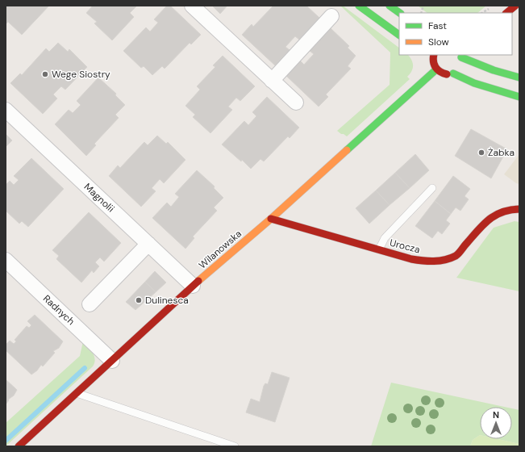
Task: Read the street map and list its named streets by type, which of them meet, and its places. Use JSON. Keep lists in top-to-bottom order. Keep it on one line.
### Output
{"streets":{"street":["Magnolii","Urocza","Wilanowska","Radnych"]},"crossings":[["Magnolii","Wilanowska"],["Urocza","Wilanowska"],["Wilanowska","Radnych"]],"places":["Wege Siostry","Żabka","Dulinesca"],"legend":["Fast","Slow"],"north":"top"}
